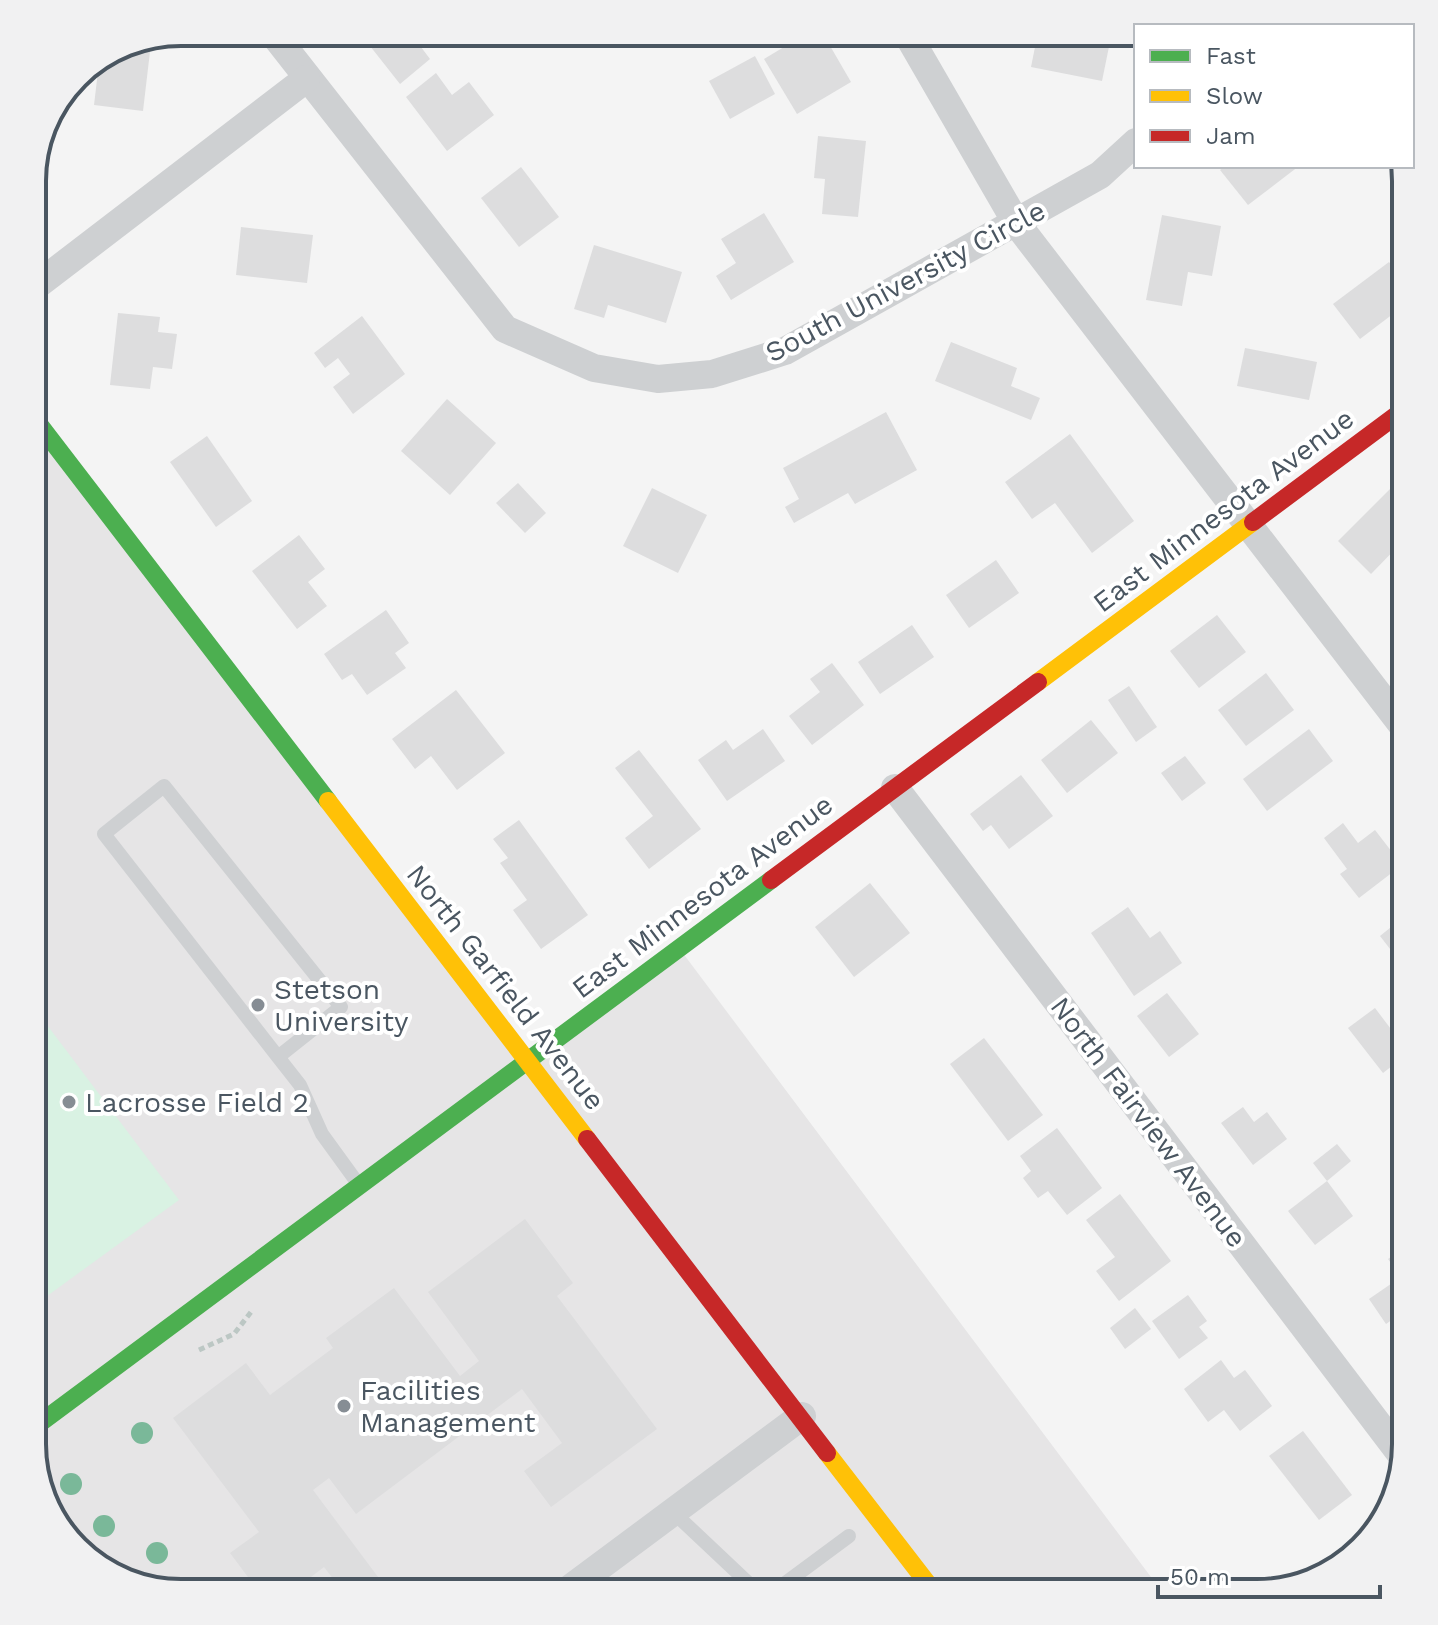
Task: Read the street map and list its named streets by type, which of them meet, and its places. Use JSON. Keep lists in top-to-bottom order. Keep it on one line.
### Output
{"streets":{"street":["South University Circle","East Minnesota Avenue","North Garfield Avenue","North Fairview Avenue"]},"crossings":[["East Minnesota Avenue","North Garfield Avenue"],["East Minnesota Avenue","North Fairview Avenue"]],"places":["Stetson University","Lacrosse Field 2","Facilities Management"],"legend":["Fast","Slow","Jam"],"scale_bar":"50 m"}
